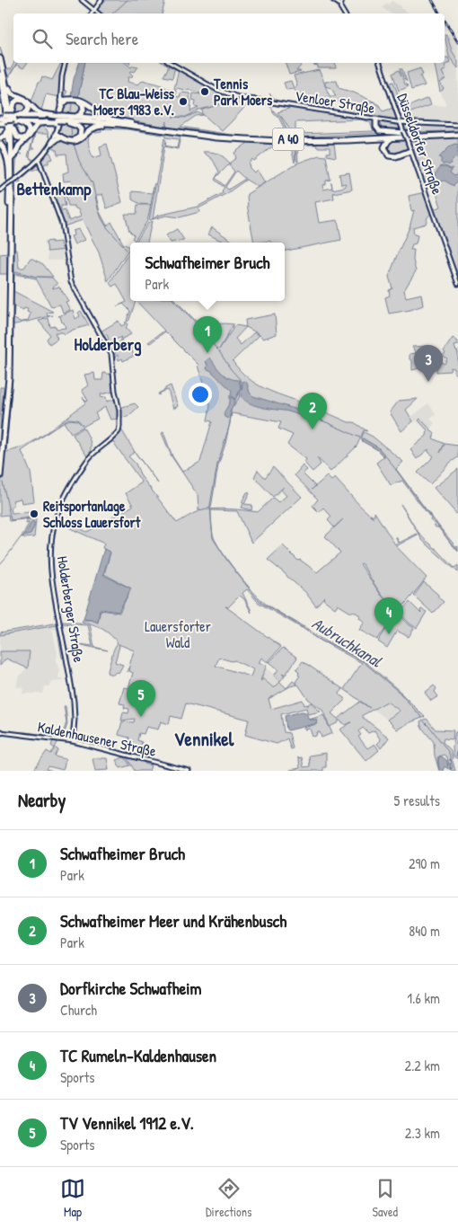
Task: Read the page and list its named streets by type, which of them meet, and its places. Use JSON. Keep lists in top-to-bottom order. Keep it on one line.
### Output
{"streets":{"highway":["A 40"],"main road":["Venloer Straße","Düsseldorfer Straße","Holderberger Straße","Kaldenhausener Straße"]},"crossings":[["Venloer Straße","Düsseldorfer Straße"],["Holderberger Straße","Kaldenhausener Straße"]],"districts":["Bettenkamp","Holderberg","Vennikel"],"water":["Aubruchkanal"],"parks":["Lauersforter Wald"],"places":["Tennis Park Moers","TC Blau-Weiss Moers 1983 e.V.","Reitsportanlage Schloss Lauersfort"],"page":{"search":"Search here","popup":["Schwafheimer Bruch","Park"],"pins":["1","3","2","4","5"],"heading":["Nearby","5 results"],"list":[{"mark":"1","name":"Schwafheimer Bruch","note":"Park","value":"290 m"},{"mark":"2","name":"Schwafheimer Meer und Krähenbusch","note":"Park","value":"840 m"},{"mark":"3","name":"Dorfkirche Schwafheim","note":"Church","value":"1.6 km"},{"mark":"4","name":"TC Rumeln-Kaldenhausen","note":"Sports","value":"2.2 km"},{"mark":"5","name":"TV Vennikel 1912 e.V.","note":"Sports","value":"2.3 km"}],"nav":["Map","Directions","Saved"]}}
